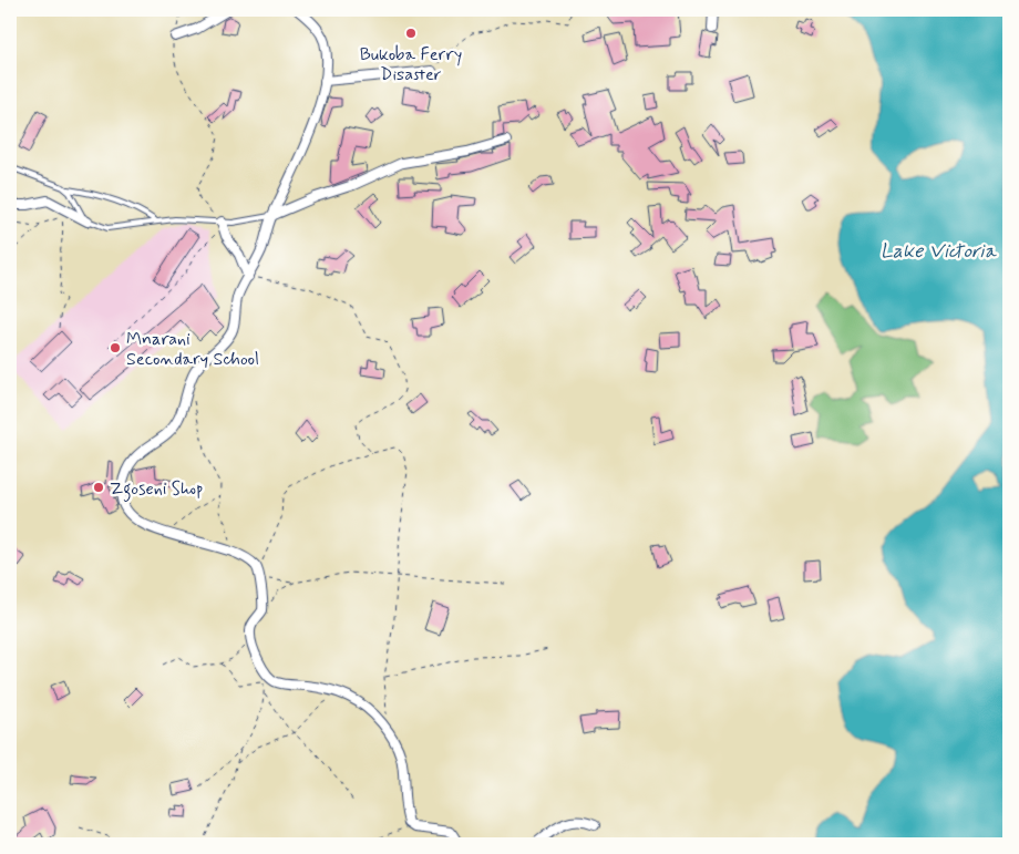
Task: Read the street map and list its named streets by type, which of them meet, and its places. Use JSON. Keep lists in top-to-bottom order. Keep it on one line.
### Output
{"water":["Lake Victoria"],"places":["Bukoba Ferry Disaster","Mnarani Secondary School","Zgoseni Shop"]}
